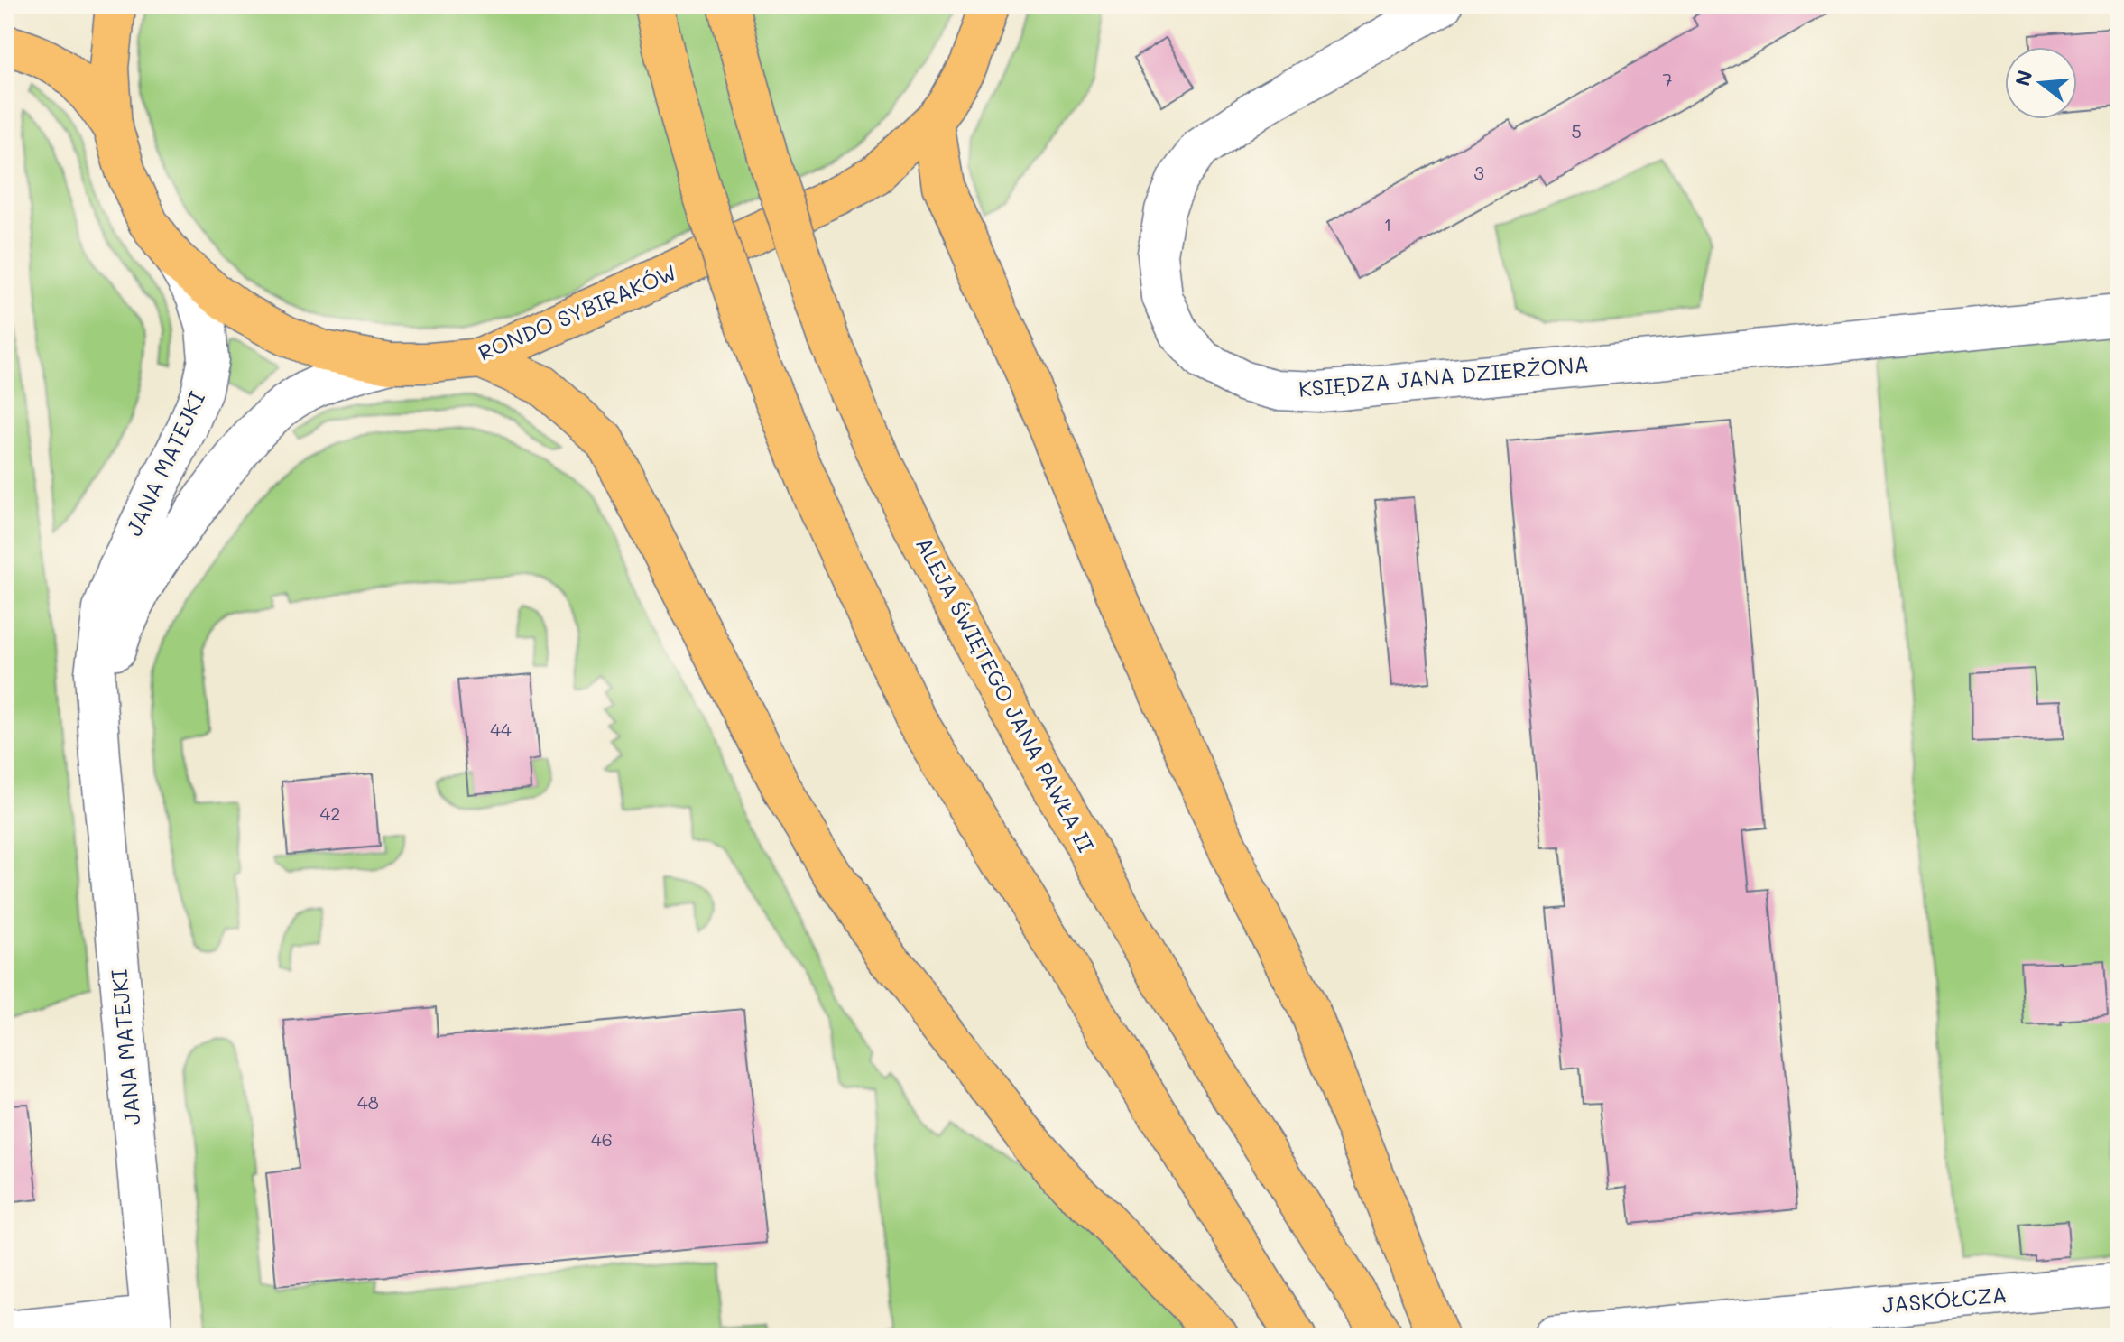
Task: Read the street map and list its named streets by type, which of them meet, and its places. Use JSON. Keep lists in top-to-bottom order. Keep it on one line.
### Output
{"streets":{"main road":["RONDO SYBIRAKÓW","ALEJA ŚWIĘTEGO JANA PAWŁA II"],"street":["KSIĘDZA JANA DZIERŻONA","JANA MATEJKI","JASKÓŁCZA"]},"crossings":[["RONDO SYBIRAKÓW","JANA MATEJKI"]],"house_numbers":["7","5","3","1","44","42","48","46"],"north":"left"}
